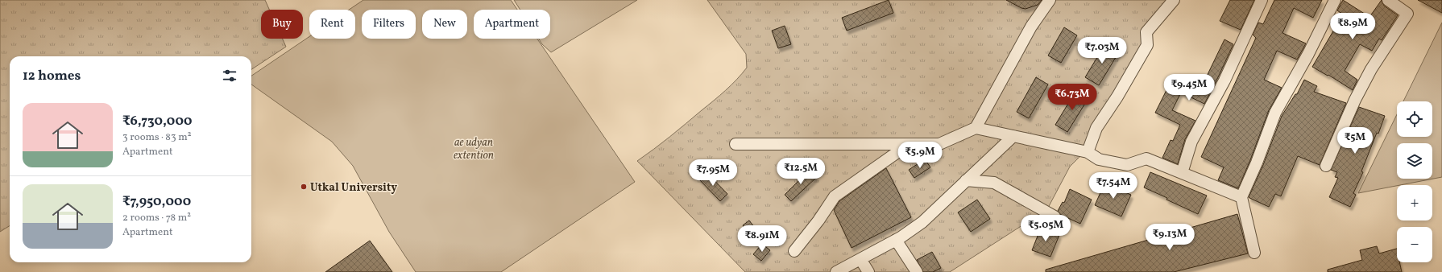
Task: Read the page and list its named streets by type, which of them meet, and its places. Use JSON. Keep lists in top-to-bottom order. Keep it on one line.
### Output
{"parks":["ae udyan extention"],"places":["Utkal University"],"page":{"chip":["Buy","Rent","Filters","New","Apartment"],"price":["₹8.9M","₹7.03M","₹9.45M","₹6.73M","₹5M","₹5.9M","₹12.5M","₹7.95M","₹7.54M","₹5.05M","₹9.13M","₹8.91M"],"heading":"12 homes","list":[{"name":"₹6,730,000","note":"3 rooms · 83 m² · Apartment"},{"name":"₹7,950,000","note":"2 rooms · 78 m² · Apartment"}],"map_buttons":["+","−"]}}
